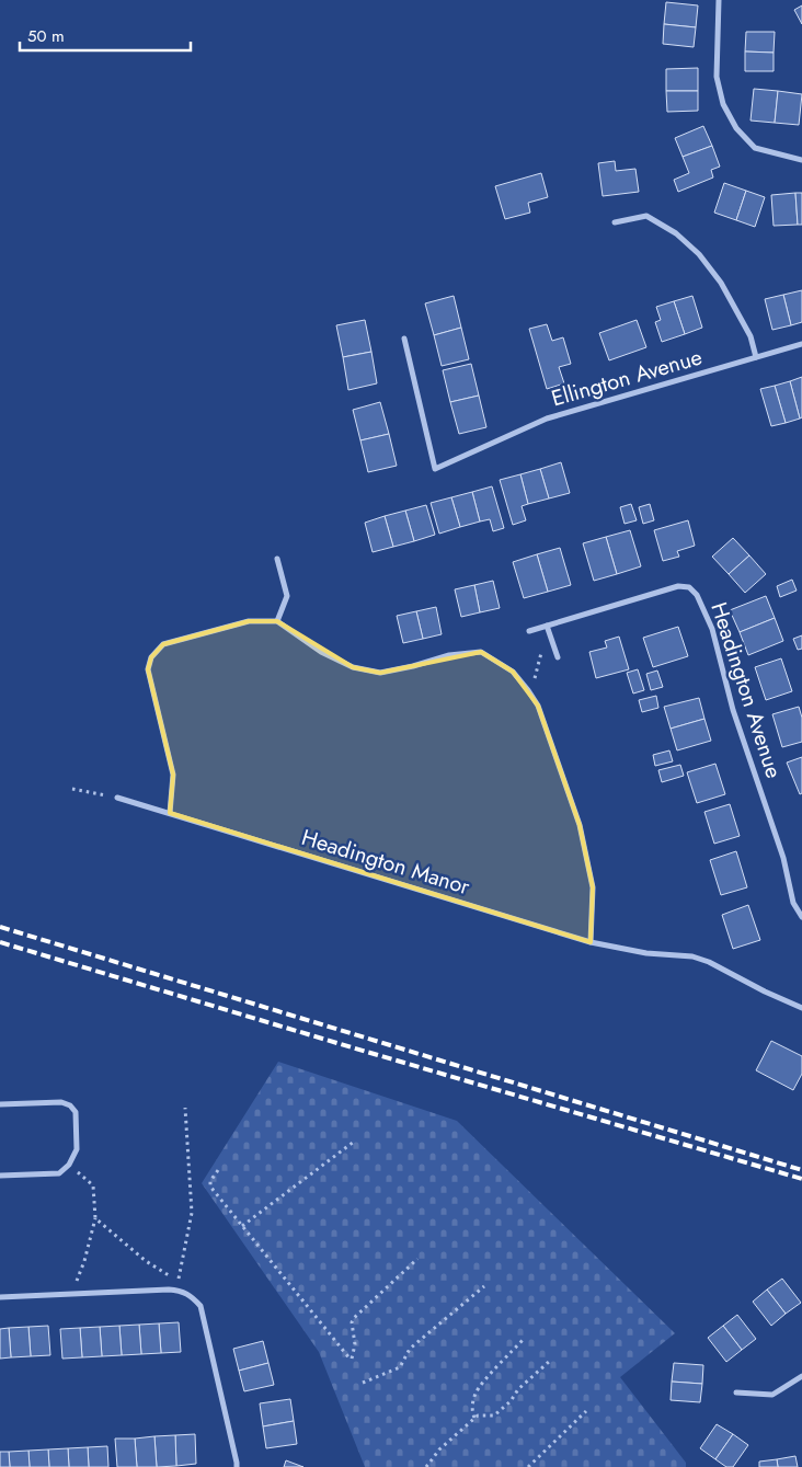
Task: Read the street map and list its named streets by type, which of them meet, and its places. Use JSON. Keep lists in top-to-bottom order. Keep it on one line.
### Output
{"streets":{"street":["Ellington Avenue","Headington Avenue","Headington Manor"]},"scale_bar":"50 m"}
